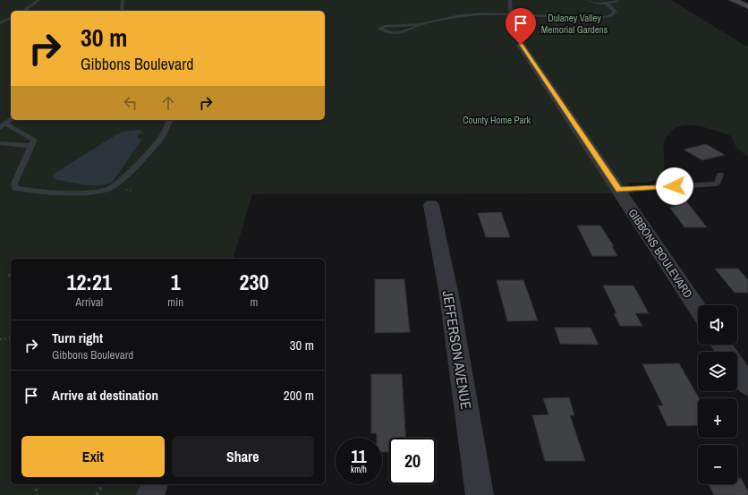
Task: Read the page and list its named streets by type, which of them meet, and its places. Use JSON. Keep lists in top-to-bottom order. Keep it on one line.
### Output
{"streets":{"street":["GIBBONS BOULEVARD","JEFFERSON AVENUE"]},"parks":["Dulaney Valley Memorial Gardens","County Home Park"],"page":{"turn":["30 m","Gibbons Boulevard"],"eta":["12:21","Arrival","1","min","230","m"],"map_buttons":["+","−"],"list":[{"name":"Turn right","note":"Gibbons Boulevard","value":"30 m"},{"name":"Arrive at destination","value":"200 m"}],"buttons":["Exit","Share"],"speed":"11 km/h","limit":"20"}}
